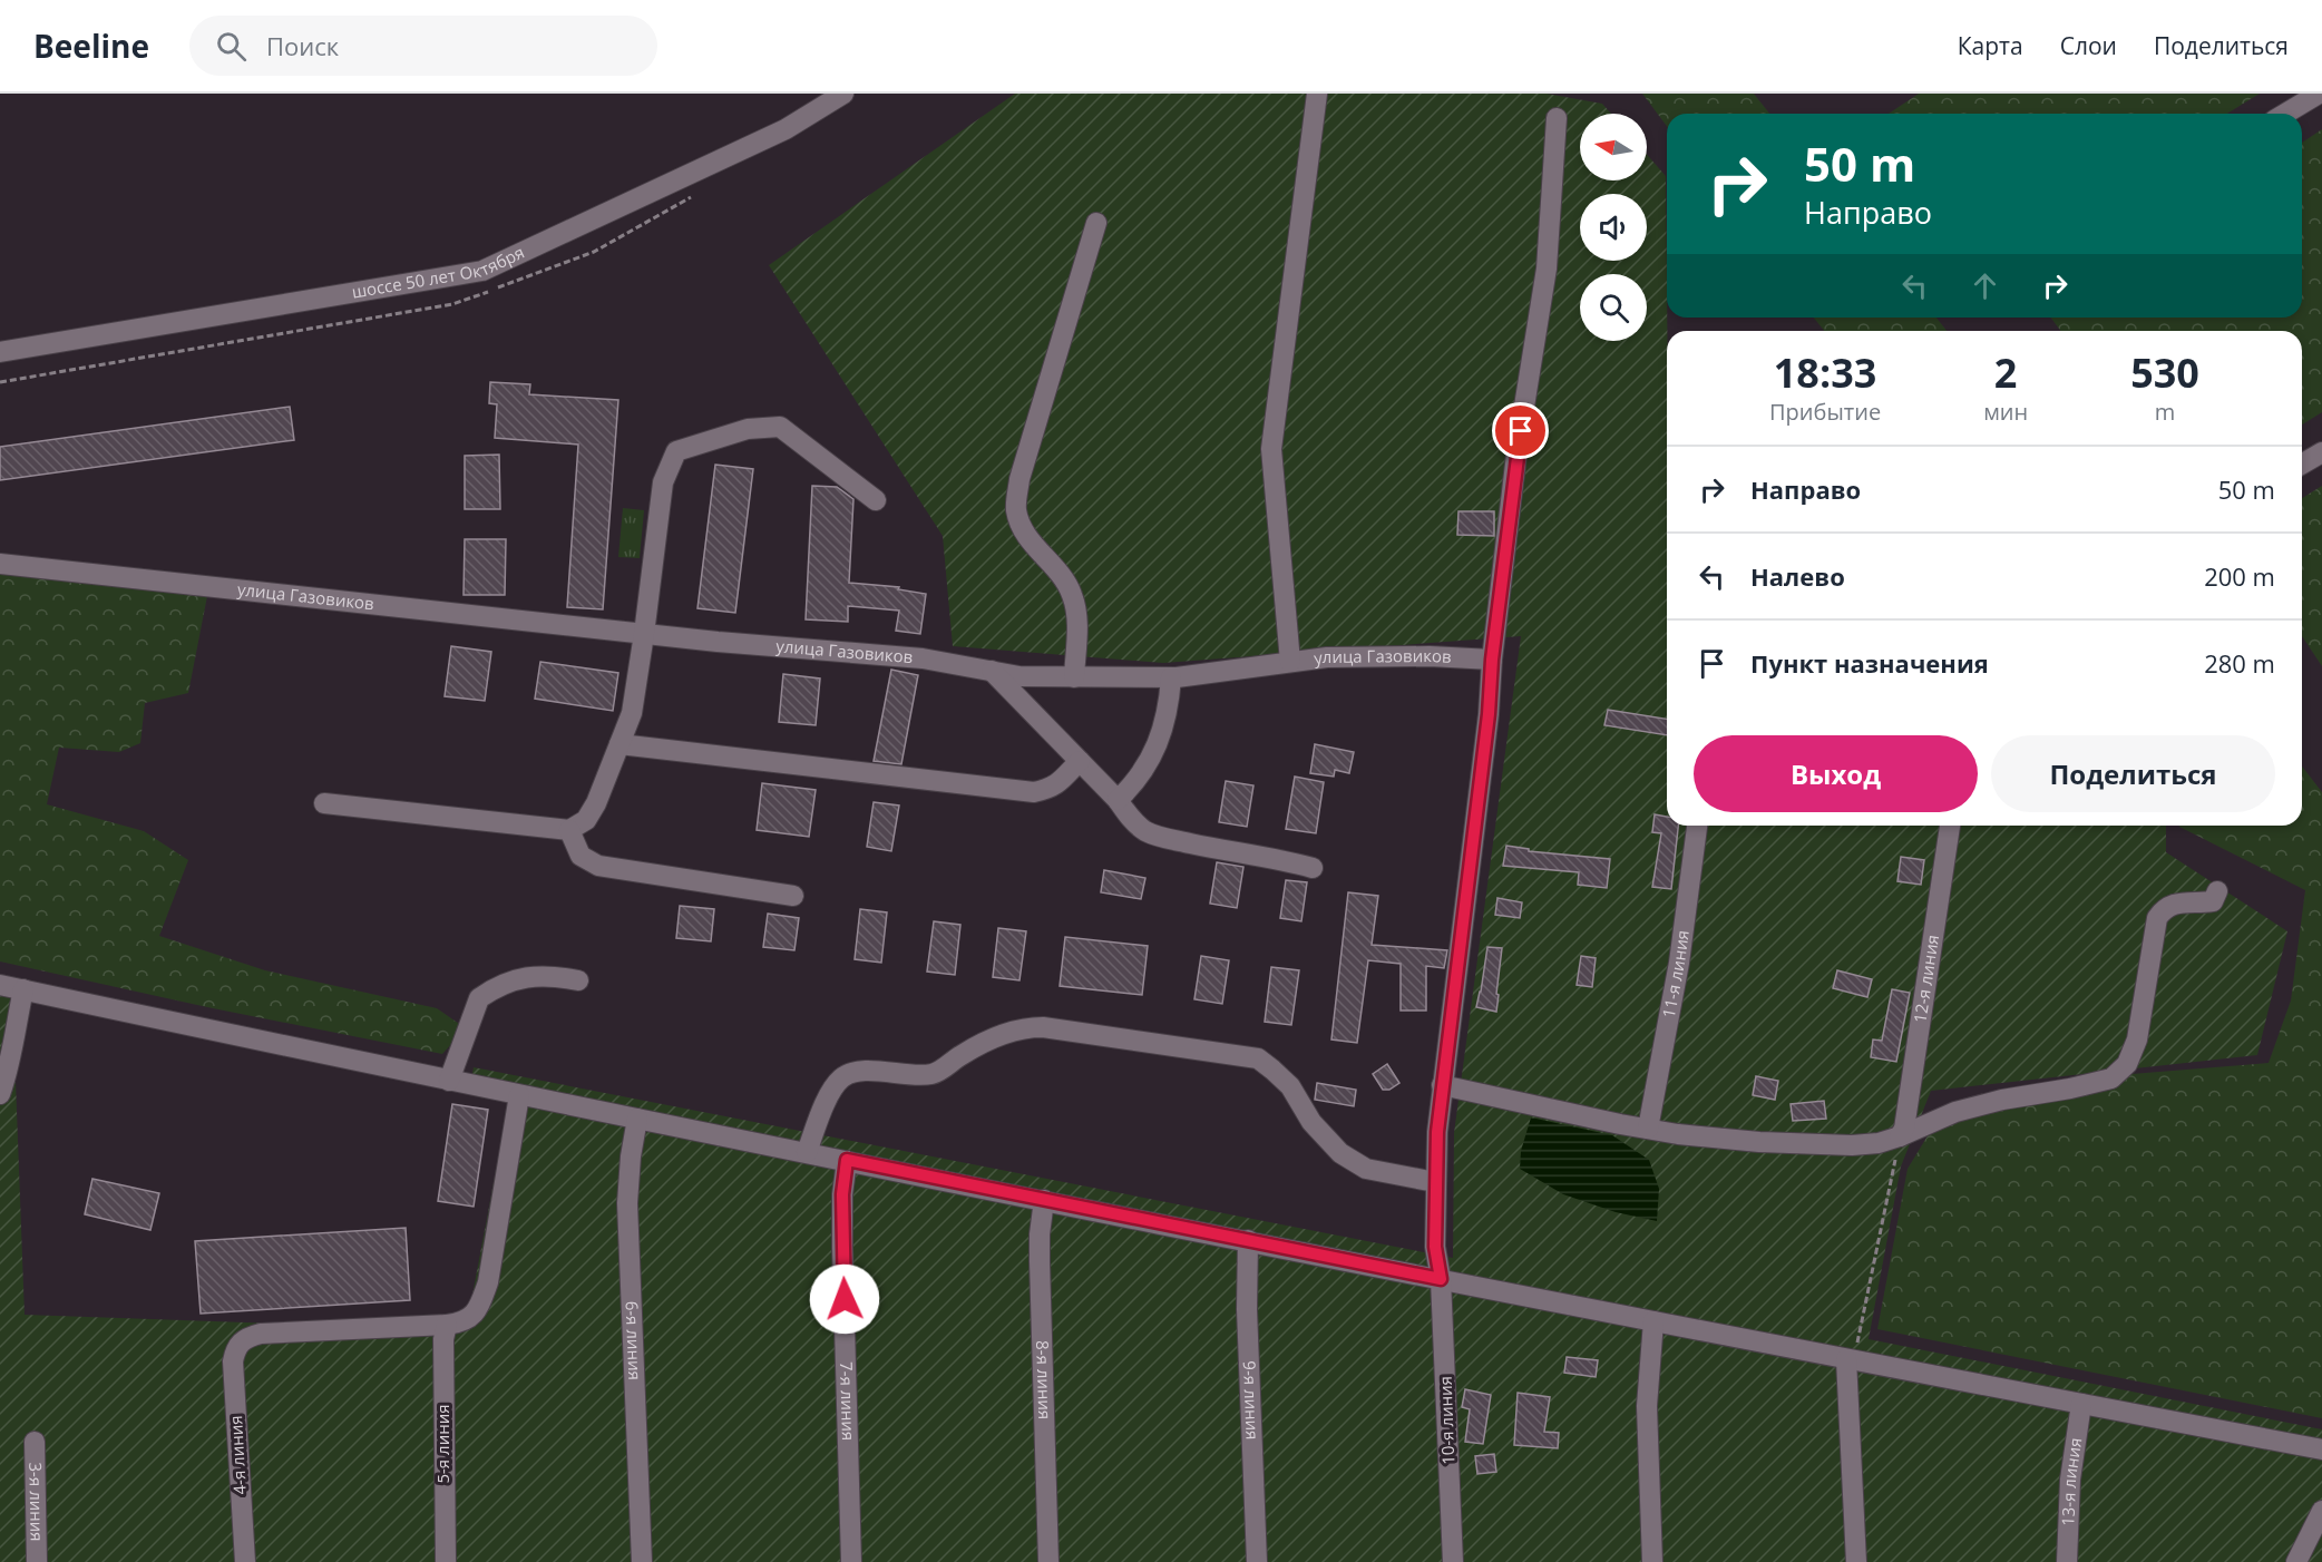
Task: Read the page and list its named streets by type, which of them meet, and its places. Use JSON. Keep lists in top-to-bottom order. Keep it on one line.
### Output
{"streets":{"street":["шоссе 50 лет Октября","улица Газовиков","11-я линия","12-я линия","6-я линия","8-я линия","7-я линия","9-я линия","10-я линия","5-я линия","4-я линия","13-я линия","3-я линия"]},"crossings":[["улица Газовиков","10-я линия"],["5-я линия","4-я линия"]],"north":"left","page":{"header":"Beeline","search":"Поиск","nav":["Карта","Слои","Поделиться"],"turn":["50 m","Направо"],"eta":["18:33","Прибытие","2","мин","530","m"],"list":[{"name":"Направо","value":"50 m"},{"name":"Налево","value":"200 m"},{"name":"Пункт назначения","value":"280 m"}],"buttons":["Выход","Поделиться"]}}
